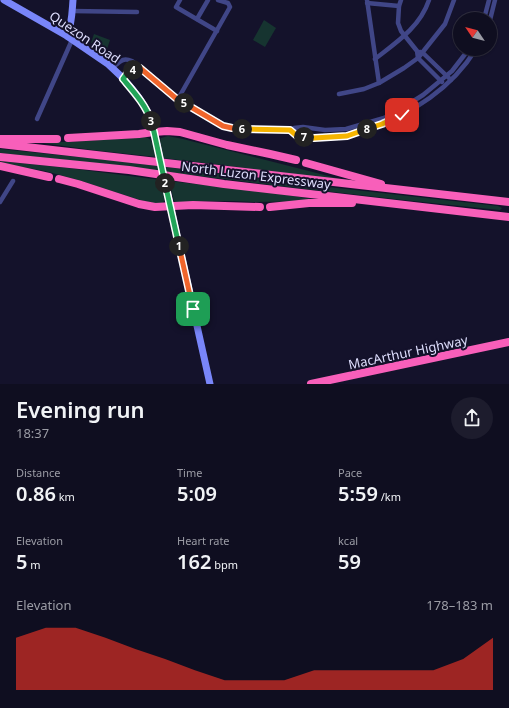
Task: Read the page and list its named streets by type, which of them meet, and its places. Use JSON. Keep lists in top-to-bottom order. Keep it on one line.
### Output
{"streets":{"highway":["North Luzon Expressway","MacArthur Highway"],"main road":["Quezon Road"]},"north":"top left","page":{"pins":["4","5","3","6","8","7","2","1"],"heading":["Evening run","18:37"],"stats":[["Distance","0.86 km"],["Time","5:09"],["Pace","5:59 /km"],["Elevation","5 m"],["Heart rate","162 bpm"],["kcal","59"]],"chart":["Elevation","178–183 m"]}}
